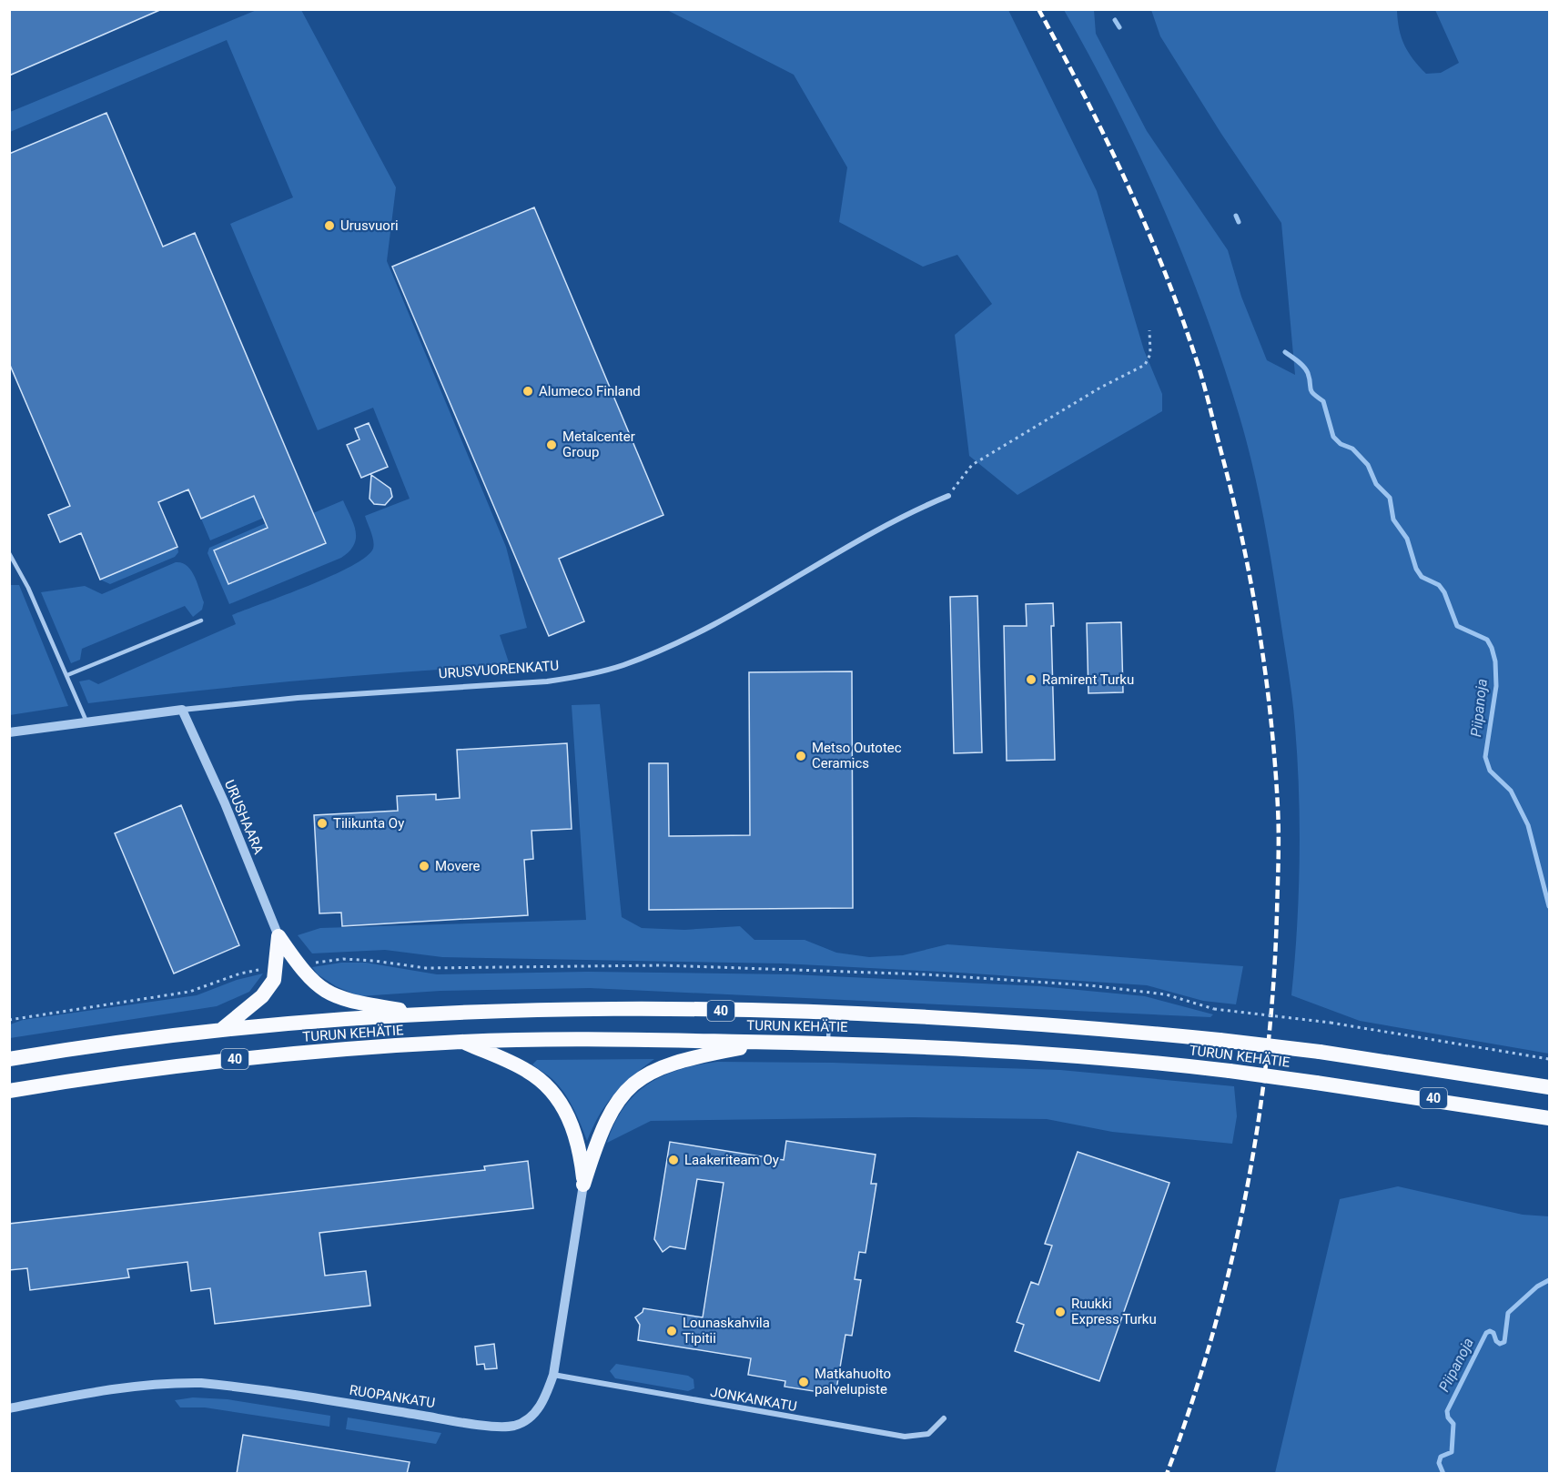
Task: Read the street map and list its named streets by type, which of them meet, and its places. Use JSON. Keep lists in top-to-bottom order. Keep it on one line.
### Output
{"streets":{"highway":["40","TURUN KEHÄTIE"],"street":["URUSVUORENKATU","URUSHAARA","RUOPANKATU","JONKANKATU"]},"crossings":[["URUSVUORENKATU","URUSHAARA"],["RUOPANKATU","JONKANKATU"]],"water":["Piipanoja"],"places":["Urusvuori","Alumeco Finland","Metalcenter Group","Ramirent Turku","Metso Outotec Ceramics","Tilikunta Oy","Movere","Laakeriteam Oy","Ruukki Express Turku","Lounaskahvila Tipitii","Matkahuolto palvelupiste"]}
